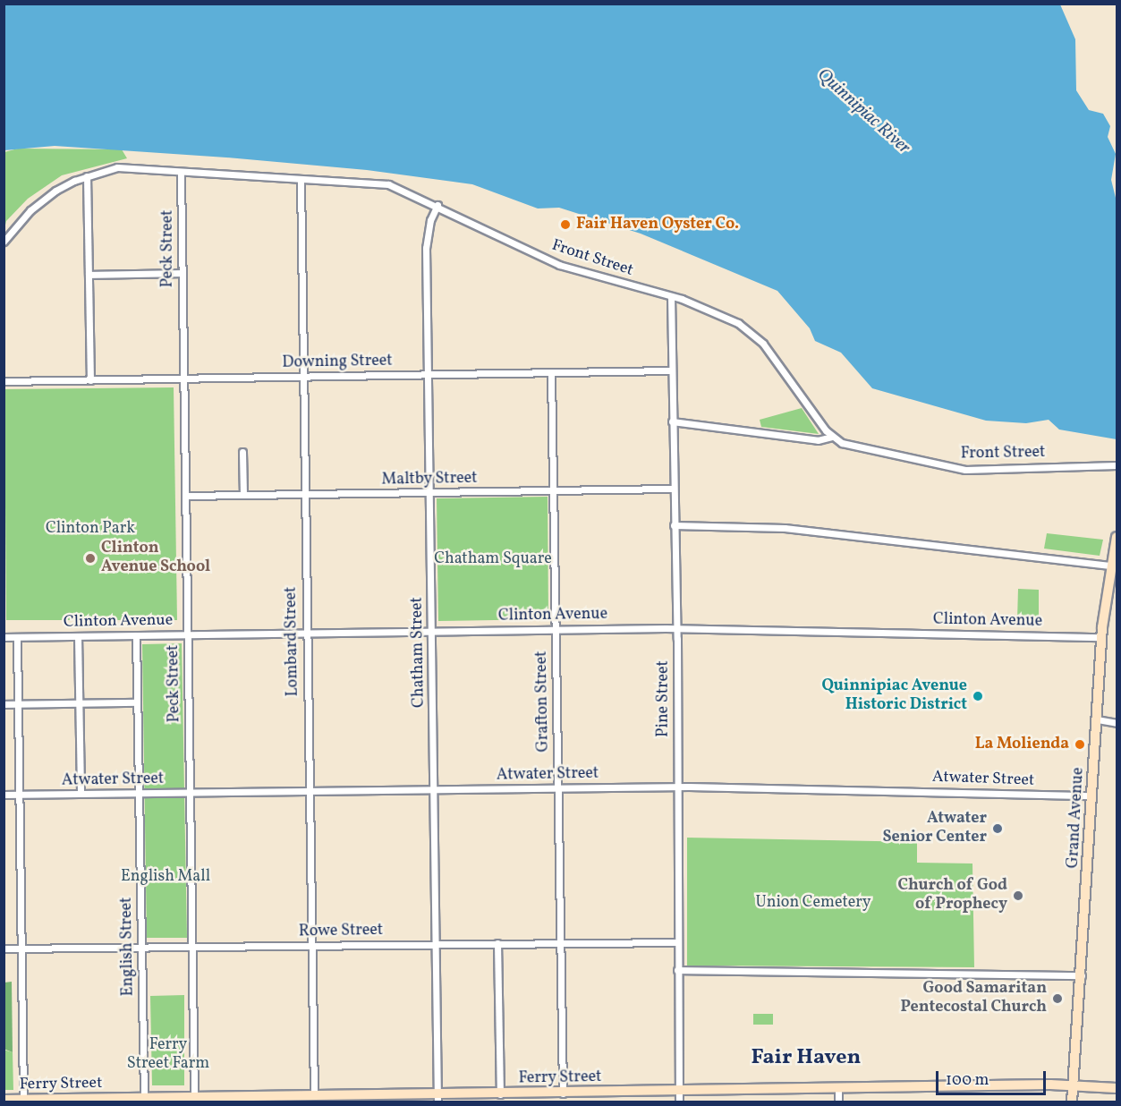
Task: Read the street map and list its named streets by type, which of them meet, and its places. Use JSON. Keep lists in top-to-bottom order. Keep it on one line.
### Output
{"streets":{"main road":["Grand Avenue","Ferry Street"],"street":["Peck Street","Front Street","Downing Street","Maltby Street","Clinton Avenue","Lombard Street","Chatham Street","Pine Street","Grafton Street","Atwater Street","Rowe Street","English Street"]},"crossings":[["Peck Street","Front Street"],["Peck Street","Downing Street"],["Peck Street","Maltby Street"],["Peck Street","Clinton Avenue"],["Peck Street","Atwater Street"],["Peck Street","Rowe Street"],["Peck Street","Ferry Street"],["Front Street","Lombard Street"],["Front Street","Chatham Street"],["Front Street","Pine Street"],["Downing Street","Lombard Street"],["Downing Street","Chatham Street"],["Downing Street","Pine Street"],["Downing Street","Grafton Street"],["Maltby Street","Lombard Street"],["Maltby Street","Chatham Street"],["Maltby Street","Pine Street"],["Maltby Street","Grafton Street"],["Clinton Avenue","Lombard Street"],["Clinton Avenue","Chatham Street"],["Clinton Avenue","Pine Street"],["Clinton Avenue","Grafton Street"],["Clinton Avenue","Grand Avenue"],["Clinton Avenue","English Street"],["Lombard Street","Atwater Street"],["Lombard Street","Rowe Street"],["Lombard Street","Ferry Street"],["Chatham Street","Atwater Street"],["Chatham Street","Rowe Street"],["Chatham Street","Ferry Street"],["Pine Street","Atwater Street"],["Pine Street","Rowe Street"],["Pine Street","Ferry Street"],["Grafton Street","Atwater Street"],["Grafton Street","Rowe Street"],["Grafton Street","Ferry Street"],["Atwater Street","Grand Avenue"],["Atwater Street","English Street"],["Grand Avenue","Ferry Street"],["Rowe Street","English Street"],["English Street","Ferry Street"]],"districts":["Fair Haven"],"water":["Quinnipiac River"],"parks":["Clinton Park","Chatham Square","English Mall","Union Cemetery","Ferry Street Farm"],"places":["Fair Haven Oyster Co.","Clinton Avenue School","Quinnipiac Avenue Historic District","La Molienda","Atwater Senior Center","Church of God of Prophecy","Good Samaritan Pentecostal Church"],"scale_bar":"100 m"}
